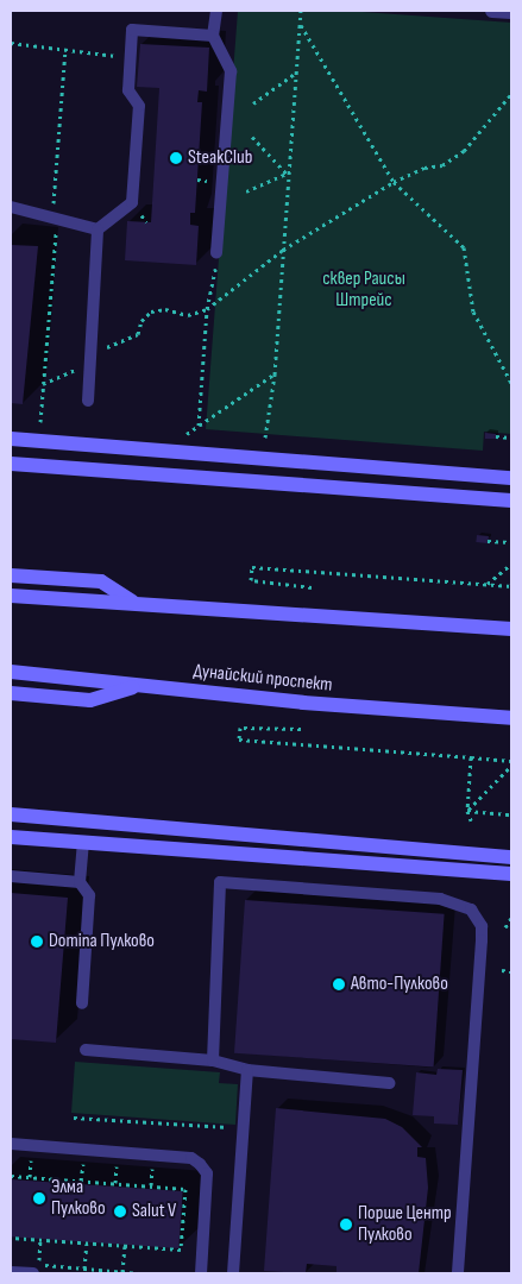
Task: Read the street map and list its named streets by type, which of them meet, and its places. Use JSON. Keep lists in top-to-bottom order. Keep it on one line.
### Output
{"streets":{"main road":["Дунайский проспект"]},"parks":["сквер Раисы Штрейс"],"places":["SteakClub","Domina Пулково","Авто-Пулково","Элма Пулково","Salut V","Порше Центр Пулково"]}
